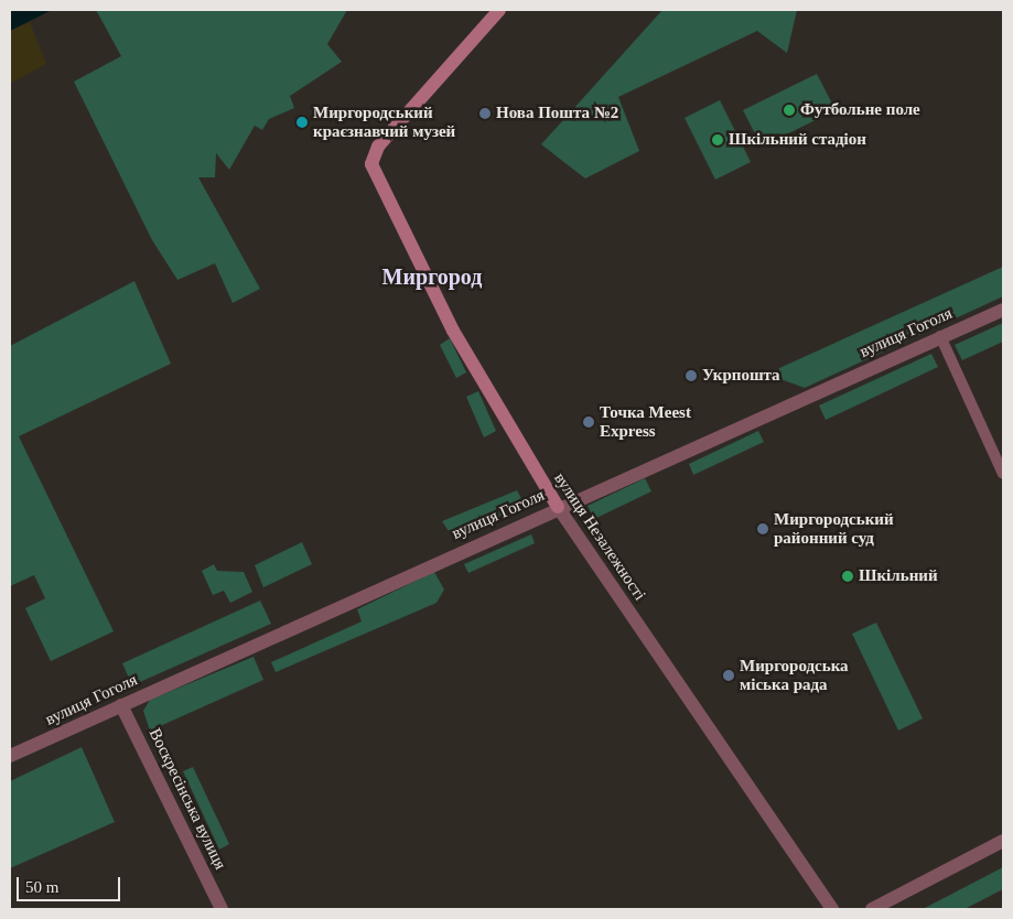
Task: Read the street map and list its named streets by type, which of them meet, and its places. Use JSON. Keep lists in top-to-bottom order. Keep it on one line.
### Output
{"streets":{"main road":["вулиця Незалежності"],"street":["вулиця Гоголя","Воскресінська вулиця"]},"crossings":[["вулиця Гоголя","вулиця Незалежності"],["вулиця Гоголя","Воскресінська вулиця"]],"districts":["Миргород"],"places":["Футбольне поле","Нова Пошта №2","Миргородський краєзнавчий музей","Шкільний стадіон","Укрпошта","Точка Meest Express","Миргородський районний суд","Шкільний","Миргородська міська рада"],"scale_bar":"50 m"}
